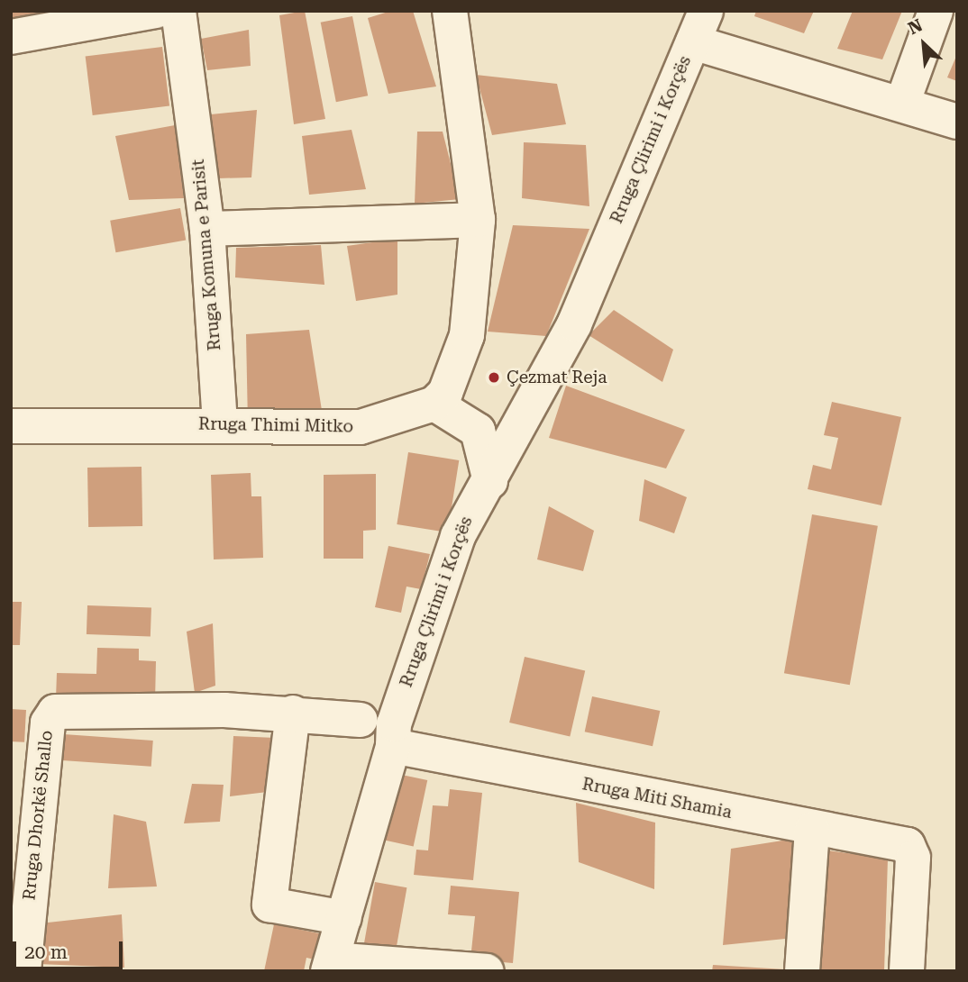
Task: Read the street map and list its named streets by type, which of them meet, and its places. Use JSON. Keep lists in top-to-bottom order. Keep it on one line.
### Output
{"streets":{"street":["Rruga Çlirimi i Korçës","Rruga Komuna e Parisit","Rruga Thimi Mitko","Rruga Miti Shamia","Rruga Dhorkë Shallo"]},"crossings":[["Rruga Çlirimi i Korçës","Rruga Miti Shamia"],["Rruga Komuna e Parisit","Rruga Thimi Mitko"]],"places":["Çezmat Reja"],"scale_bar":"20 m","north":"top left"}
